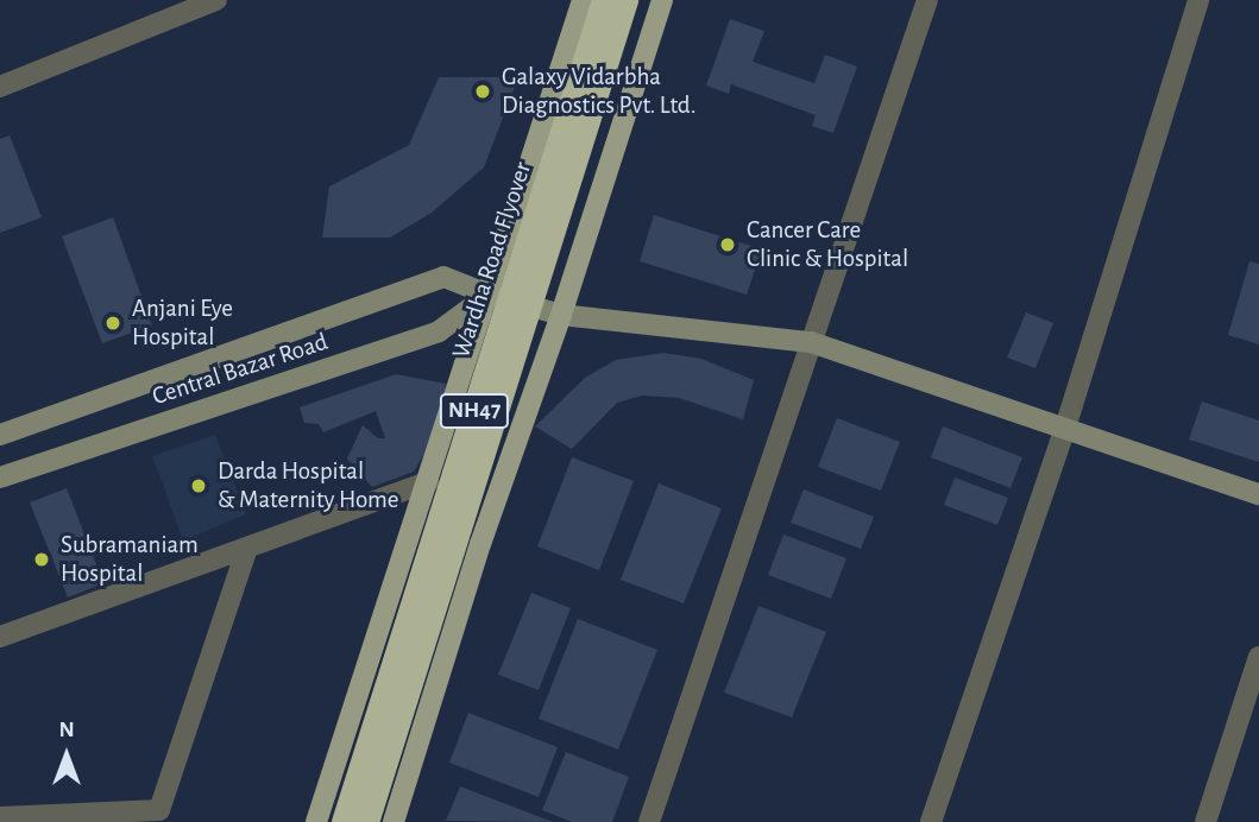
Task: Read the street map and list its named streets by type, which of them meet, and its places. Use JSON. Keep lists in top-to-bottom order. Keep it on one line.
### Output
{"streets":{"highway":["Wardha Road Flyover","NH47"],"main road":["Central Bazar Road"]},"places":["Galaxy Vidarbha Diagnostics Pvt. Ltd.","Cancer Care Clinic & Hospital","Anjani Eye Hospital","Darda Hospital & Maternity Home","Subramaniam Hospital"],"north":"top"}
